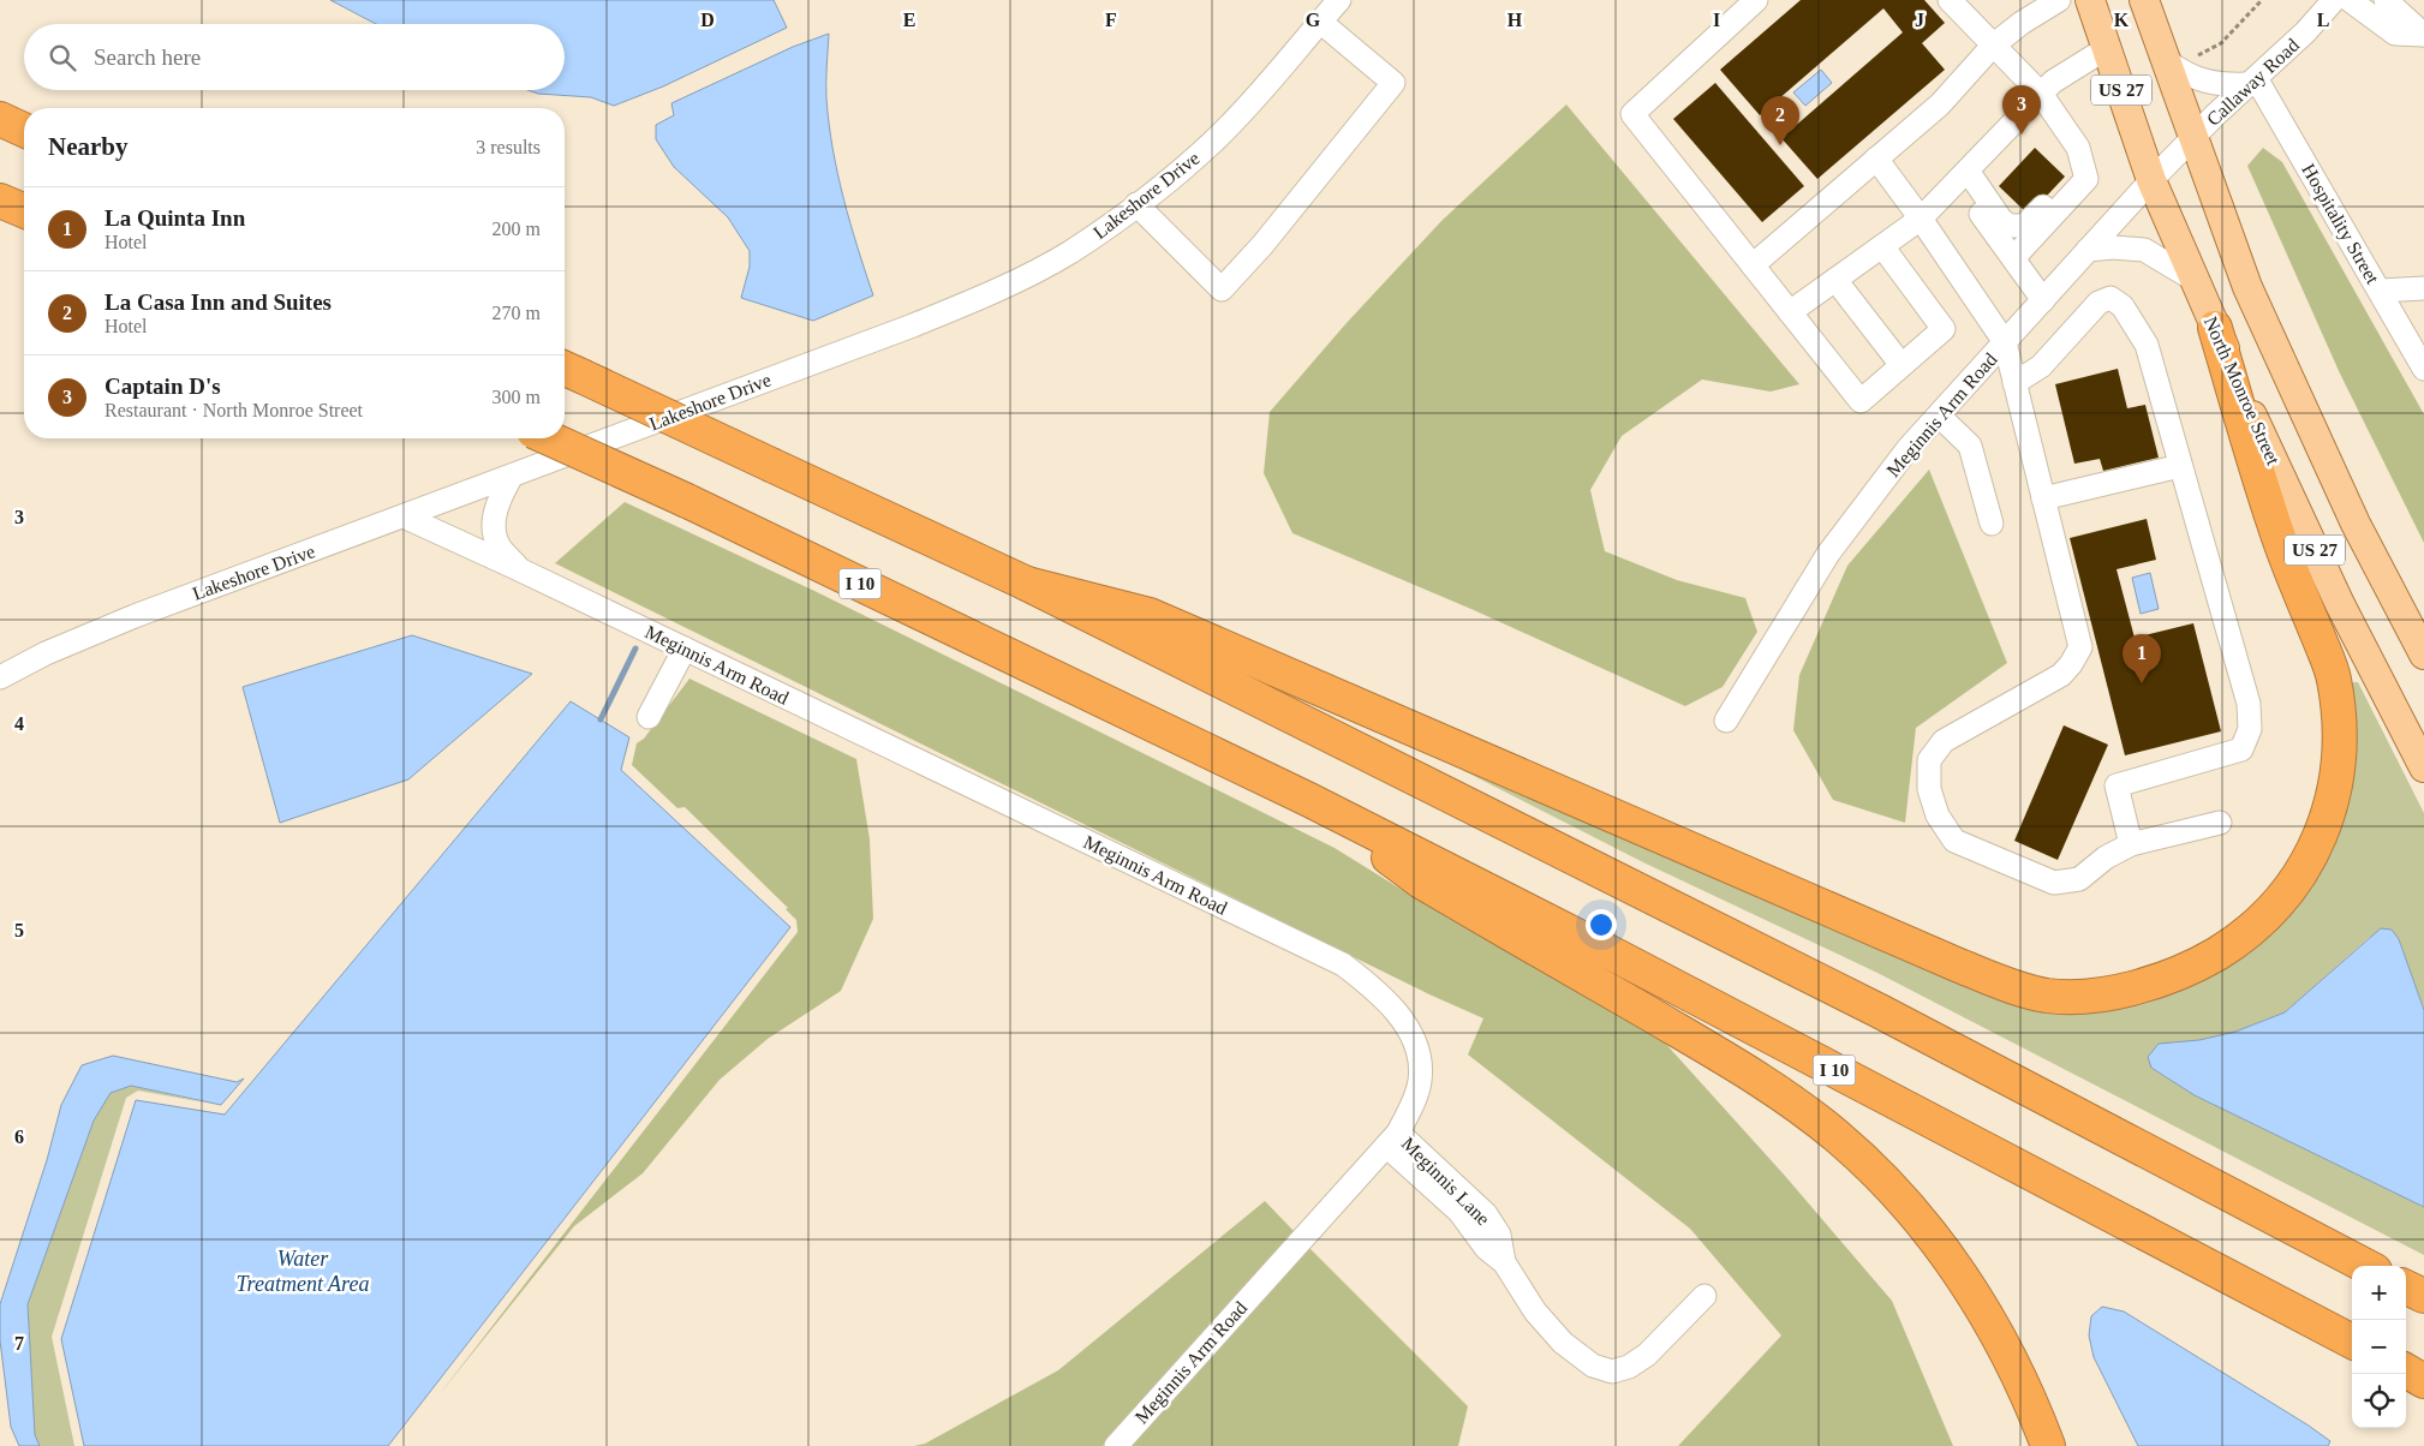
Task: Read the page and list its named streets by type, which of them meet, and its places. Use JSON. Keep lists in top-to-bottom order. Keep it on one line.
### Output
{"streets":{"highway":["I 10"],"main road":["US 27","North Monroe Street"],"street":["Callaway Road","Lakeshore Drive","Hospitality Street","Meginnis Arm Road","Meginnis Lane"]},"crossings":[["Callaway Road","US 27"],["Callaway Road","Hospitality Street"],["Callaway Road","Meginnis Arm Road"],["US 27","Meginnis Arm Road"],["Lakeshore Drive","Meginnis Arm Road"],["North Monroe Street","Meginnis Arm Road"],["Meginnis Arm Road","Meginnis Lane"]],"water":["Water Treatment Area"],"page":{"search":"Search here","pins":["3","2","1"],"heading":["Nearby","3 results"],"list":[{"mark":"1","name":"La Quinta Inn","note":"Hotel","value":"200 m"},{"mark":"2","name":"La Casa Inn and Suites","note":"Hotel","value":"270 m"},{"mark":"3","name":"Captain D's","note":"Restaurant · North Monroe Street","value":"300 m"}],"map_buttons":["+","−"]},"grid":{"columns":["D","E","F","G","H","I","J","K","L"],"rows":["3","4","5","6","7"]}}
